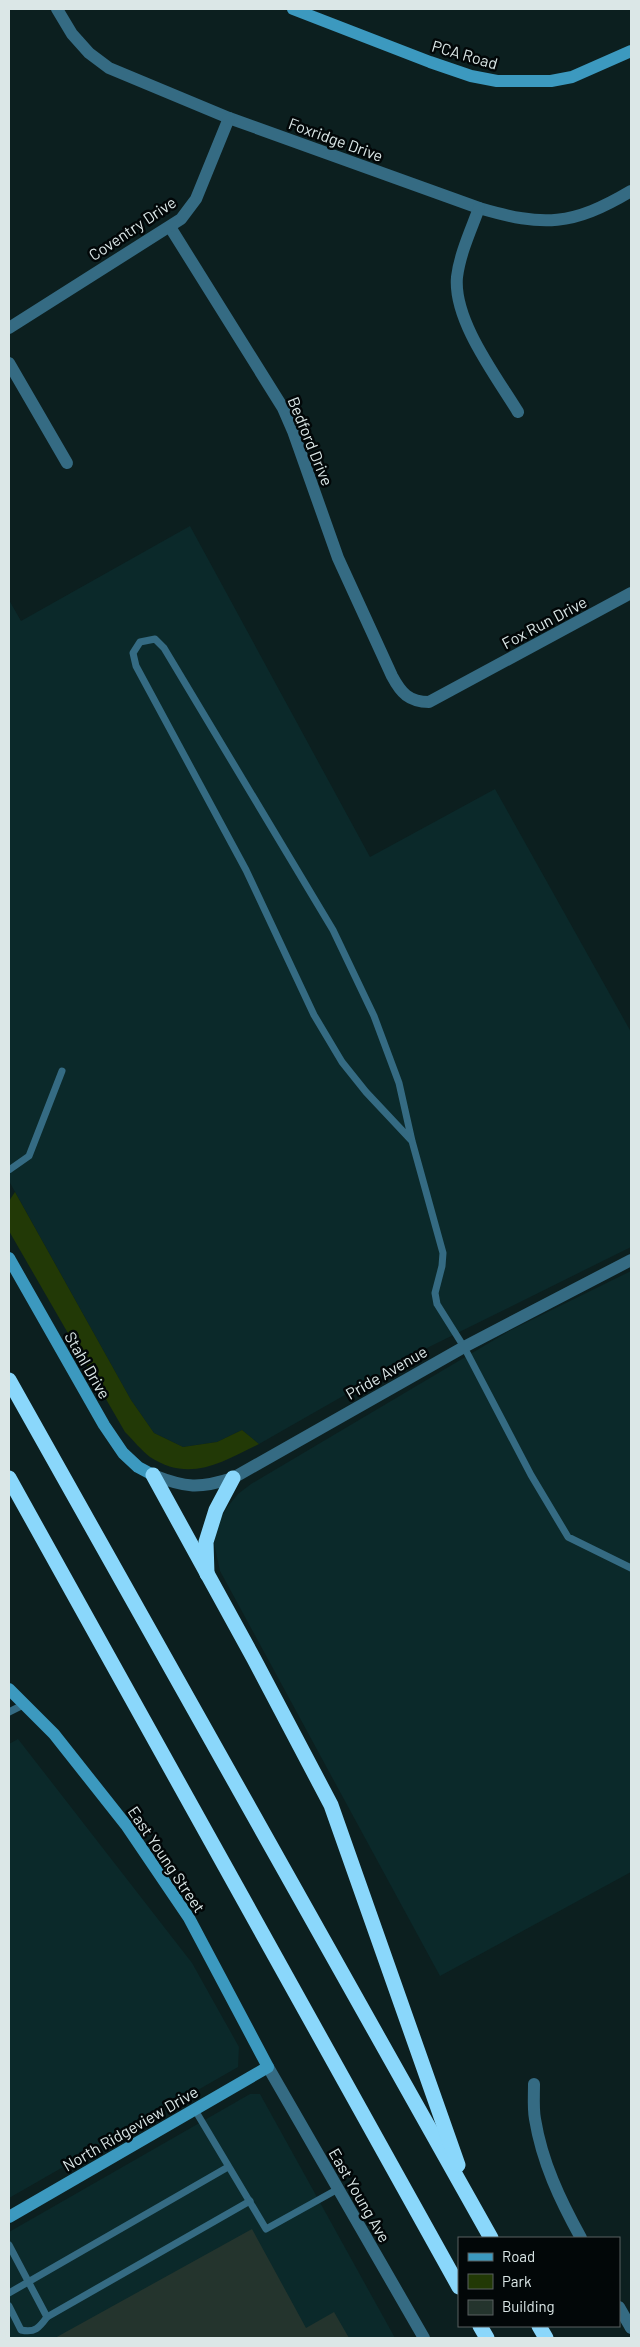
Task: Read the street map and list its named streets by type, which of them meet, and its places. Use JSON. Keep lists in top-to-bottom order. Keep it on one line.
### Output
{"streets":{"main road":["PCA Road","Stahl Drive","East Young Street","North Ridgeview Drive"],"street":["Foxridge Drive","Coventry Drive","Bedford Drive","Fox Run Drive","Pride Avenue","East Young Ave"]},"crossings":[["Foxridge Drive","Coventry Drive"],["Coventry Drive","Bedford Drive"],["Bedford Drive","Fox Run Drive"],["Stahl Drive","Pride Avenue"],["East Young Street","North Ridgeview Drive"],["East Young Street","East Young Ave"],["North Ridgeview Drive","East Young Ave"]],"legend":["Road","Park","Building"]}
